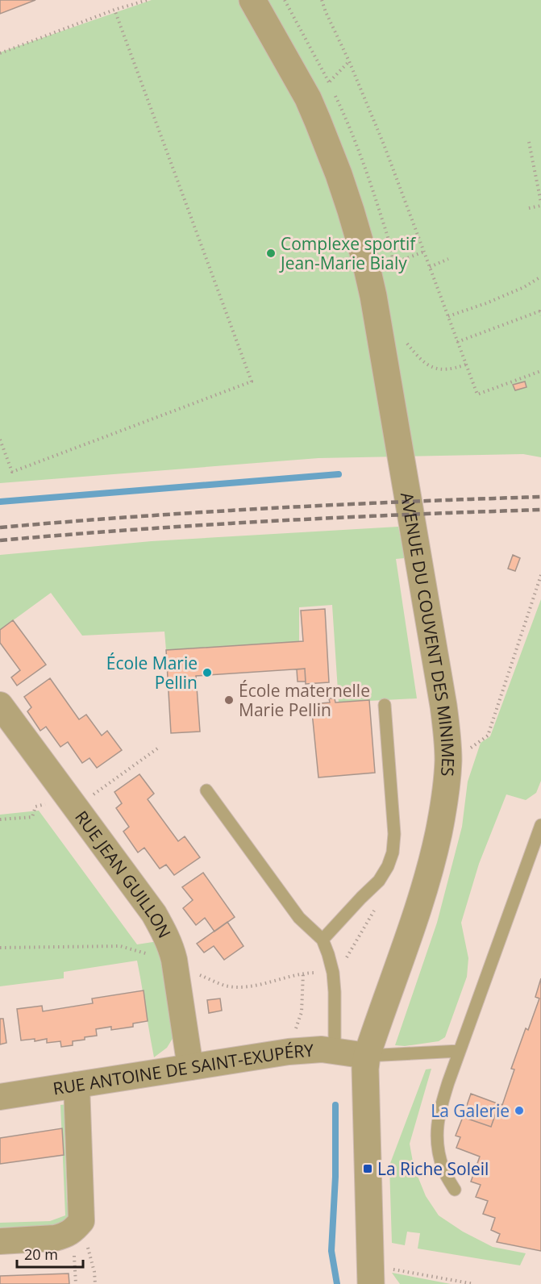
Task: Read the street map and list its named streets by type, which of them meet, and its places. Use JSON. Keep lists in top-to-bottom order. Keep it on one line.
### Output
{"streets":{"street":["AVENUE DU COUVENT DES MINIMES","RUE JEAN GUILLON","RUE ANTOINE DE SAINT-EXUPÉRY"]},"crossings":[["AVENUE DU COUVENT DES MINIMES","RUE ANTOINE DE SAINT-EXUPÉRY"],["RUE JEAN GUILLON","RUE ANTOINE DE SAINT-EXUPÉRY"]],"places":{"other":["Complexe sportif Jean-Marie Bialy","École Marie Pellin","École maternelle Marie Pellin","La Galerie"],"transit":["La Riche Soleil"]},"scale_bar":"20 m"}
